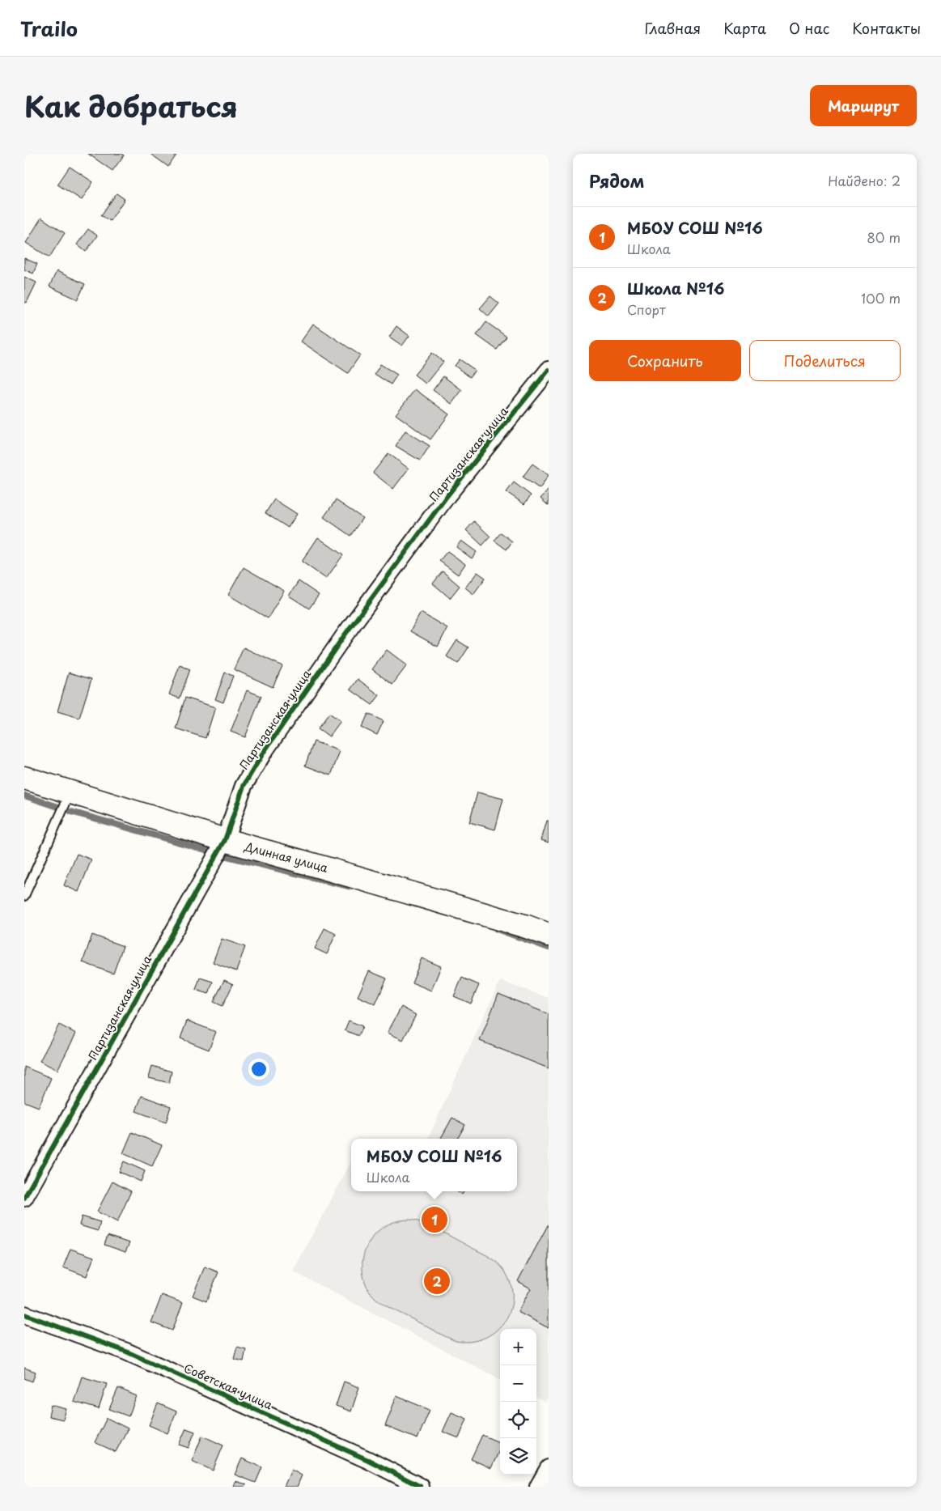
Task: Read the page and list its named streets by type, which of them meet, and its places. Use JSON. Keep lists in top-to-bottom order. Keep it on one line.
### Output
{"streets":{"main road":["Длинная улица"],"street":["Партизанская улица","Советская улица"]},"crossings":[["Партизанская улица","Длинная улица"]],"page":{"header":"Trailo","nav":["Главная","Карта","О нас","Контакты"],"title":"Как добраться","buttons":["Маршрут",["Сохранить","Поделиться"]],"heading":["Рядом","Найдено: 2"],"list":[{"mark":"1","name":"МБОУ СОШ №16","note":"Школа","value":"80 m"},{"mark":"2","name":"Школа №16","note":"Спорт","value":"100 m"}],"popup":["МБОУ СОШ №16","Школа"],"pins":["1","2"],"map_buttons":["+","−"]}}
